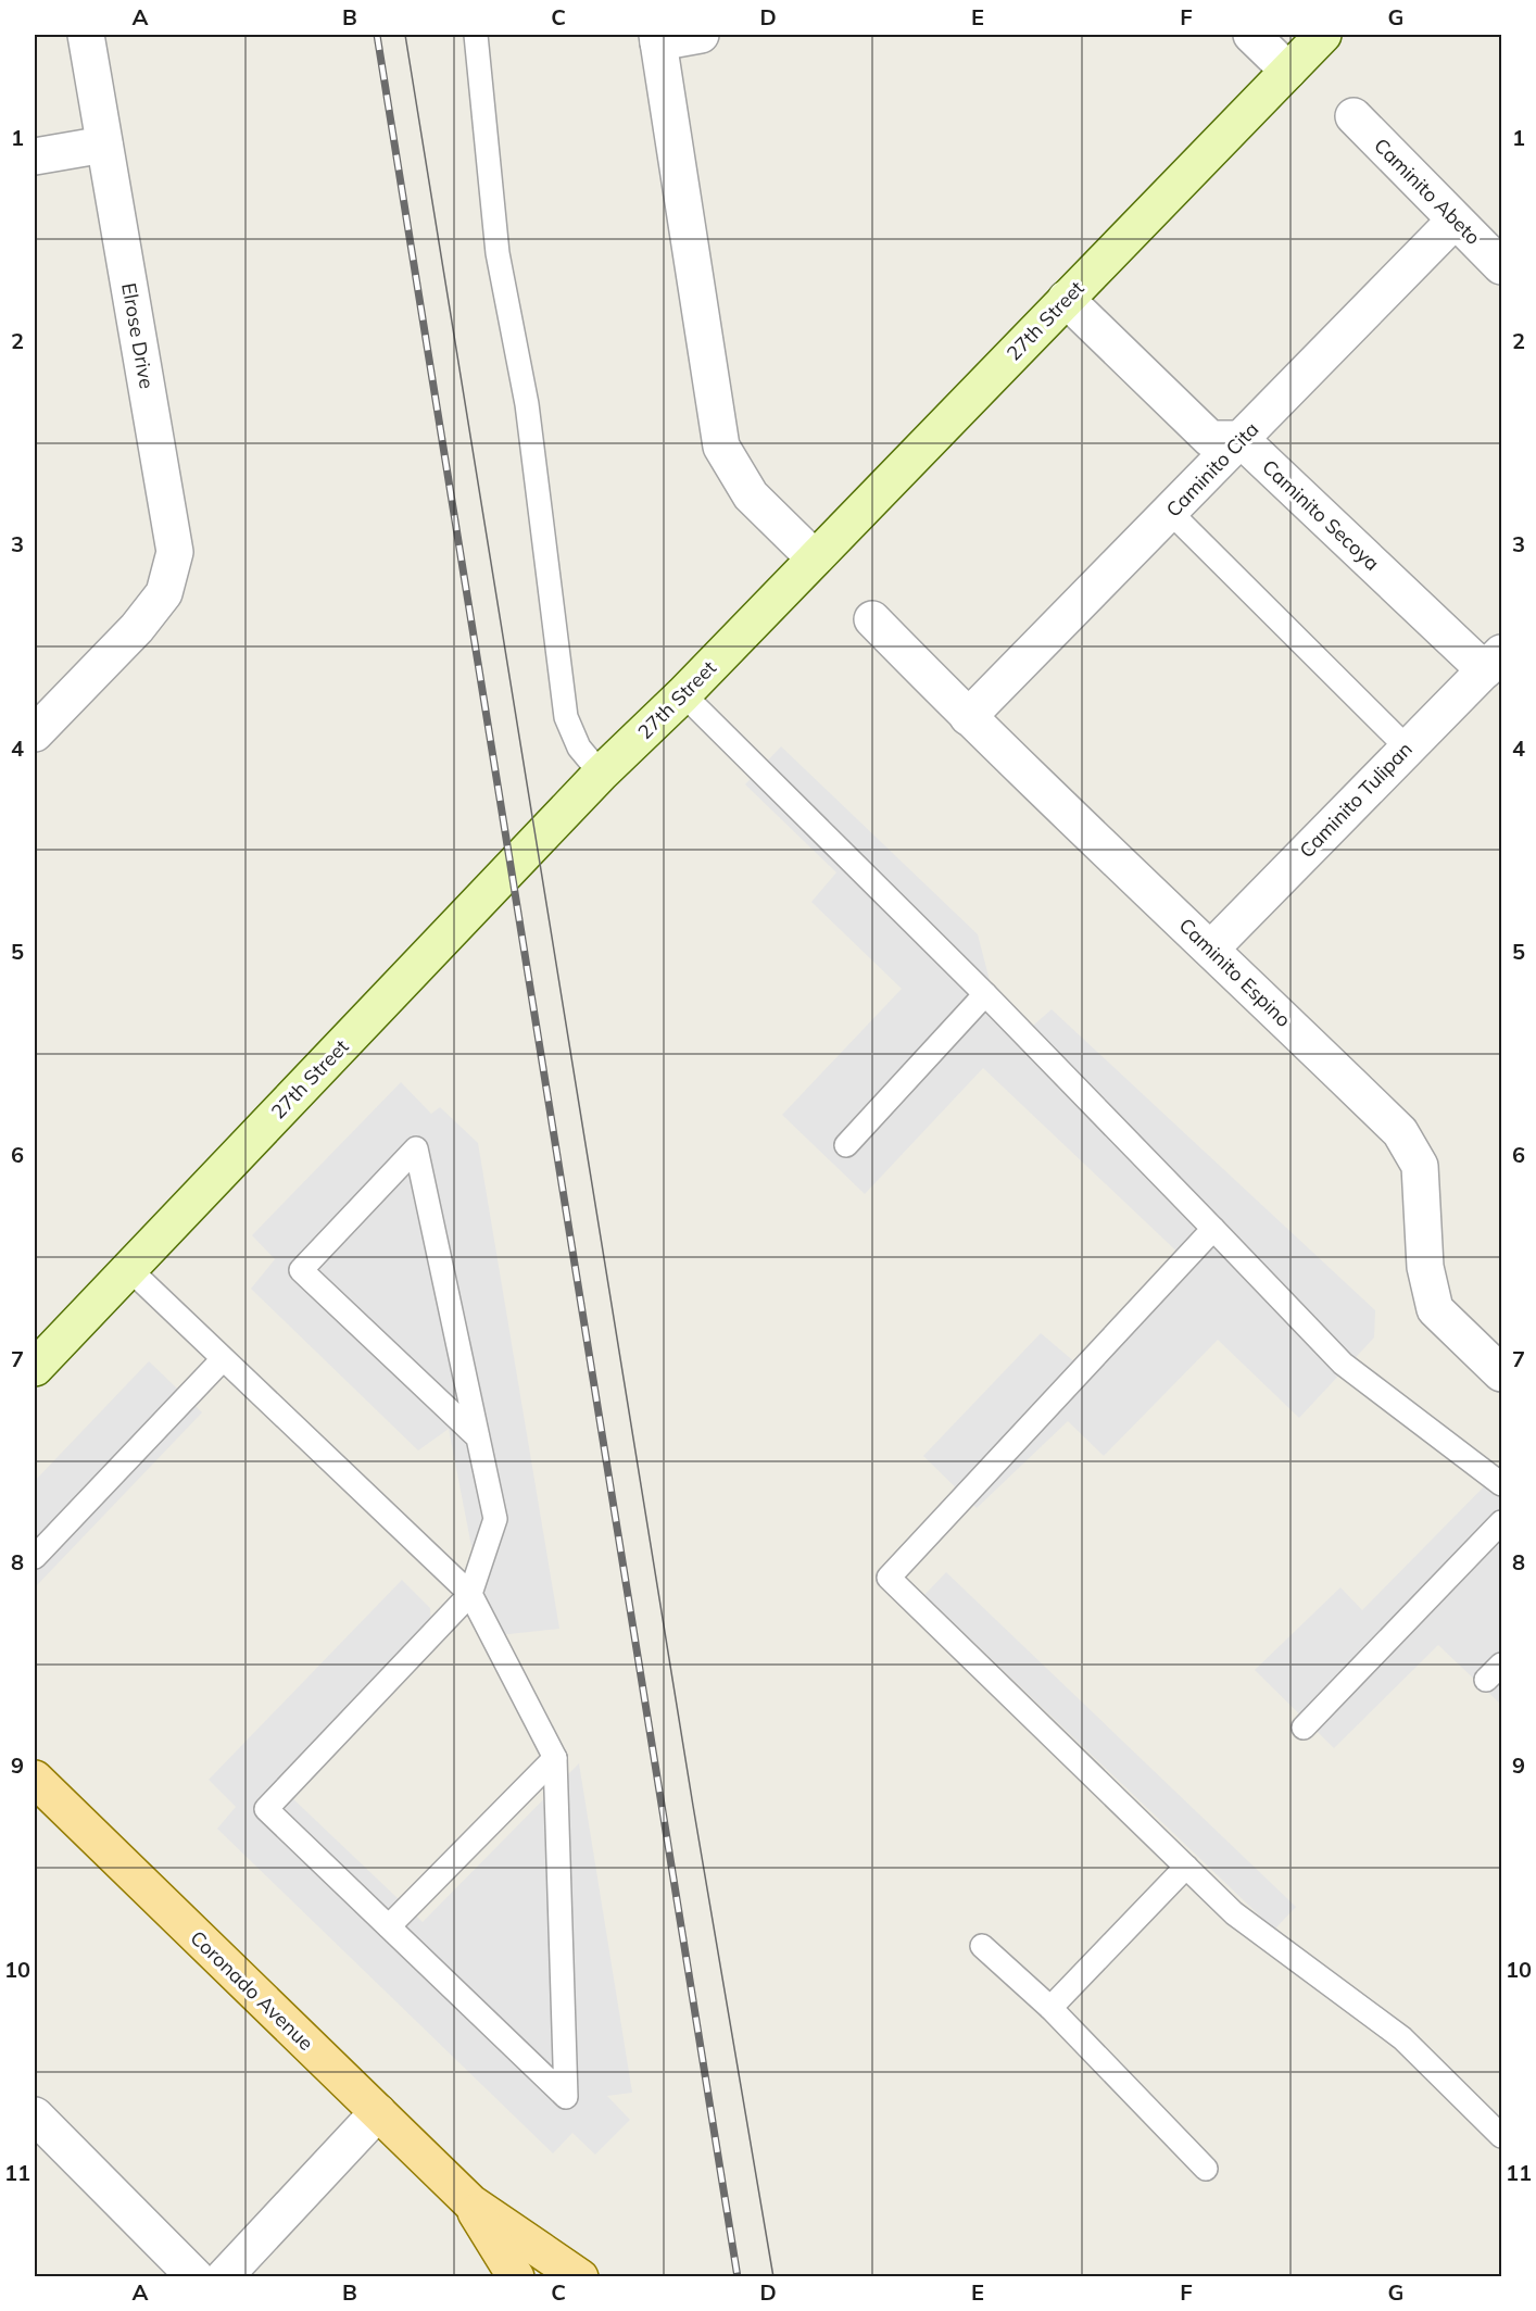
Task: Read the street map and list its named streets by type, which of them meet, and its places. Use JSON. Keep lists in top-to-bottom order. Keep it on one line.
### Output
{"streets":{"main road":["Coronado Avenue"],"street":["Caminito Abeto","27th Street","Elrose Drive","Caminito Cita","Caminito Secoya","Caminito Tulipan","Caminito Espino"]},"crossings":[["Caminito Abeto","Caminito Cita"],["Caminito Cita","Caminito Secoya"],["Caminito Cita","Caminito Espino"],["Caminito Secoya","Caminito Tulipan"],["Caminito Tulipan","Caminito Espino"]],"grid":{"columns":["A","B","C","D","E","F","G"],"rows":["1","2","3","4","5","6","7","8","9","10","11"]}}
